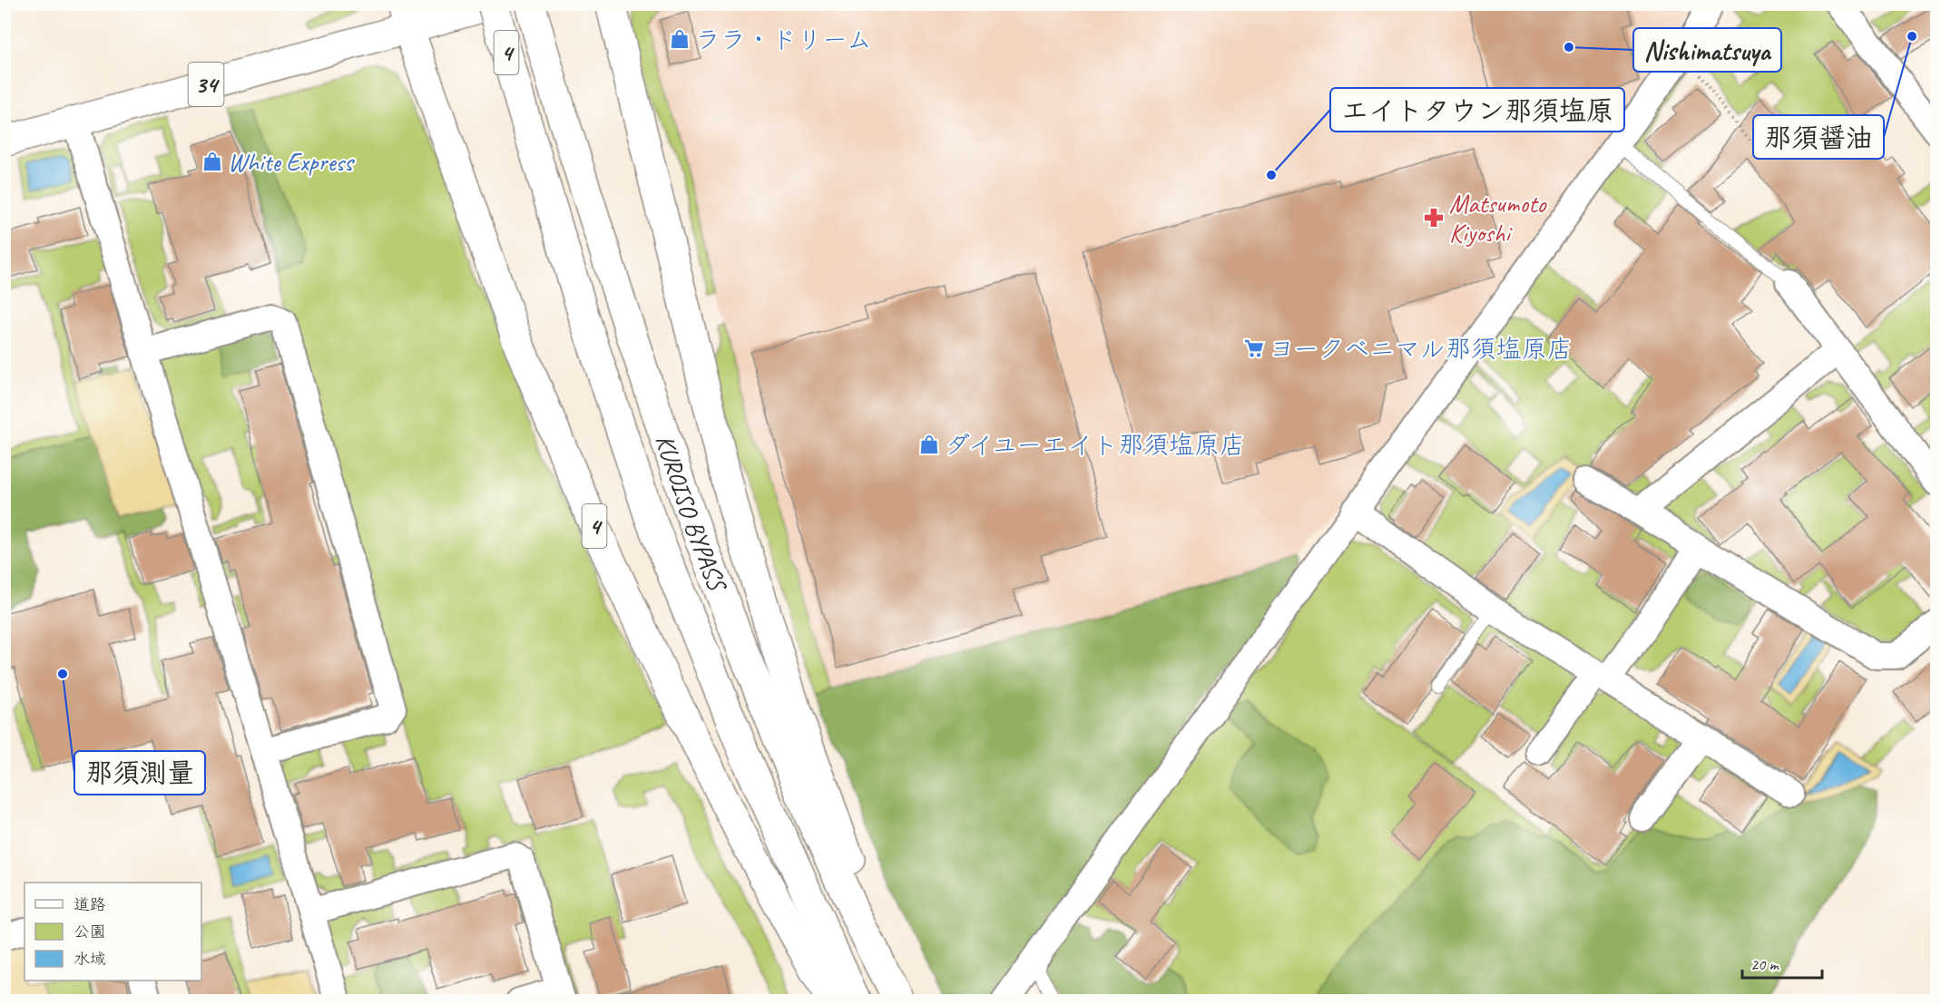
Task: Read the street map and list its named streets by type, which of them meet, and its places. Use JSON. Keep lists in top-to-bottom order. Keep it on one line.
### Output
{"streets":{"main road":["4","34","KUROISO BYPASS"]},"crossings":[["4","34"],["4","KUROISO BYPASS"],["34","KUROISO BYPASS"]],"places":{"other":["那須醤油","Nishimatsuya","エイトタウン那須塩原","那須測量"],"shop":["ララ・ドリーム","White Express","ダイユーエイト那須塩原店"],"pharmacy":["Matsumoto Kiyoshi"],"supermarket":["ヨークベニマル那須塩原店"]},"legend":["道路","公園","水域"],"scale_bar":"20 m"}
